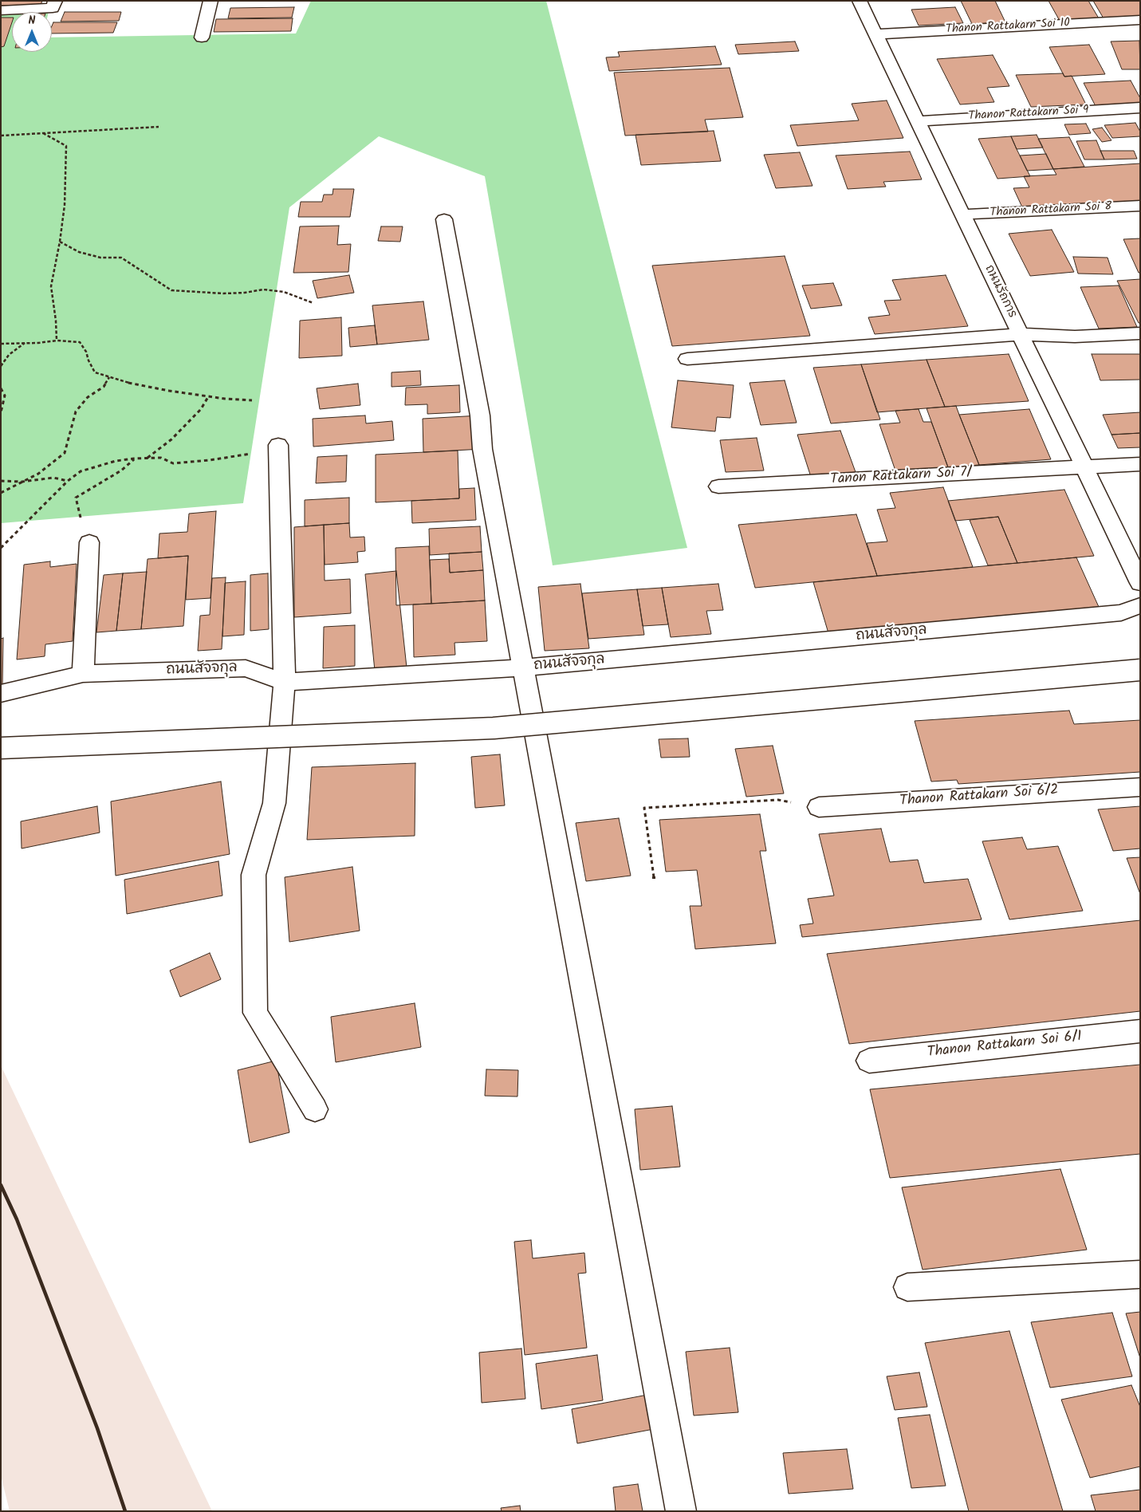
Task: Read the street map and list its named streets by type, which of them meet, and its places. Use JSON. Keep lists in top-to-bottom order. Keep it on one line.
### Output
{"streets":{"street":["Thanon Rattakarn Soi 10","Thanon Rattakarn Soi 9","Thanon Rattakarn Soi 8","ถนนรัถการ","Tanon Rattakarn Soi 7/","ถนนสัจจกุล","Thanon Rattakarn Soi 6/2","Thanon Rattakarn Soi 6/1"]},"crossings":[["Thanon Rattakarn Soi 10","ถนนรัถการ"],["Thanon Rattakarn Soi 9","ถนนรัถการ"],["Thanon Rattakarn Soi 8","ถนนรัถการ"],["ถนนรัถการ","Tanon Rattakarn Soi 7/"]],"north":"top"}
